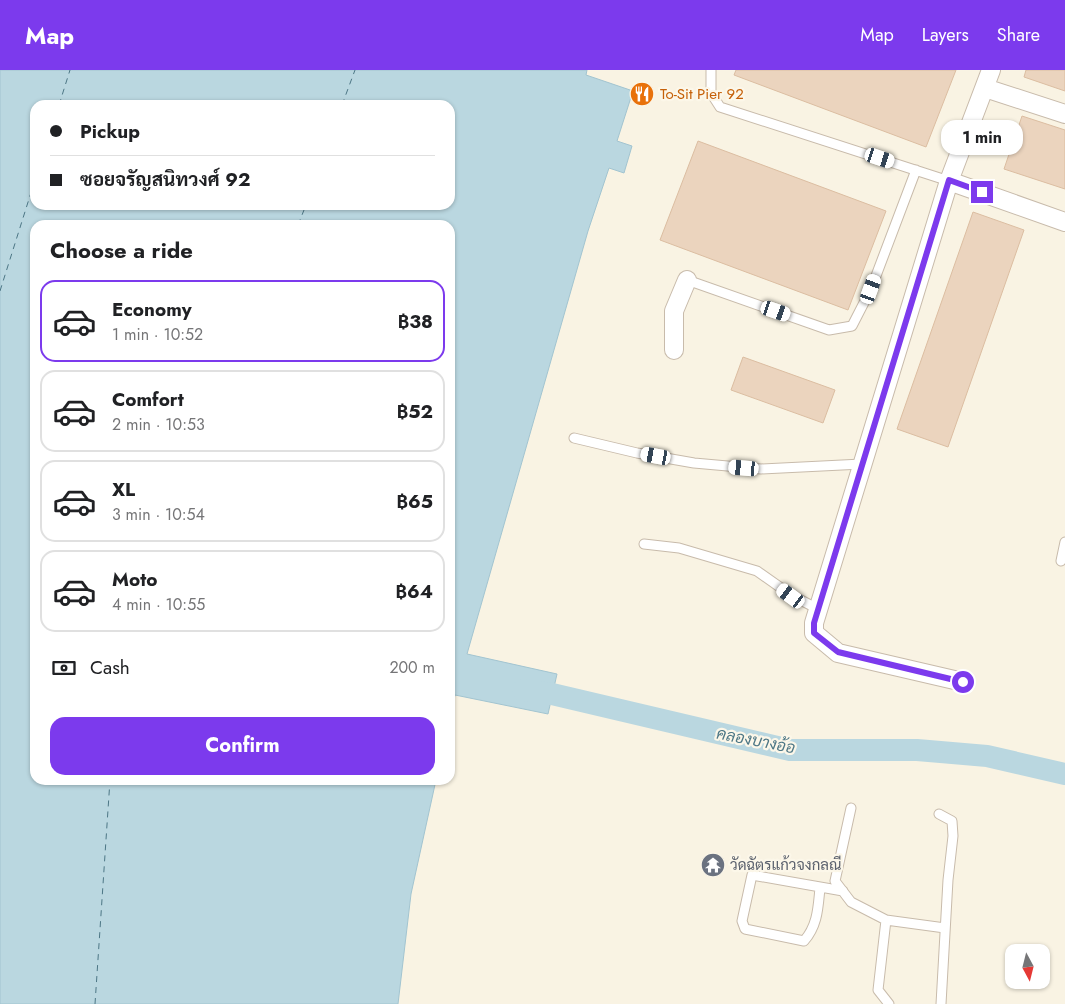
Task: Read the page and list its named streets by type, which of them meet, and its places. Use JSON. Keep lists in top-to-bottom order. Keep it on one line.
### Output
{"water":["คลองบางอ้อ"],"places":{"restaurant":["To-Sit Pier 92"],"temple":["วัดฉัตรแก้วจงกลณี"]},"north":"bottom","page":{"header":"Map","nav":["Map","Layers","Share"],"banner":["Pickup","ซอยจรัญสนิทวงศ์ 92"],"bubble":"1 min","heading":"Choose a ride","list":[{"name":"Economy","note":"1 min · 10:52","value":"฿38"},{"name":"Comfort","note":"2 min · 10:53","value":"฿52"},{"name":"XL","note":"3 min · 10:54","value":"฿65"},{"name":"Moto","note":"4 min · 10:55","value":"฿64"}],"pay":["Cash","200 m"],"buttons":"Confirm"}}
